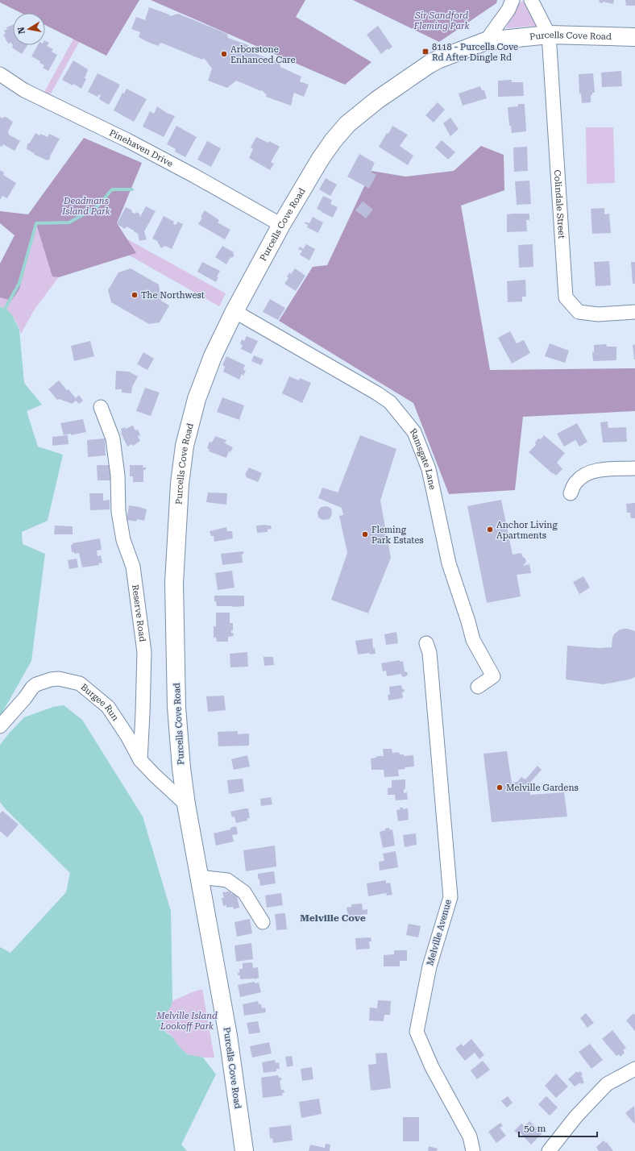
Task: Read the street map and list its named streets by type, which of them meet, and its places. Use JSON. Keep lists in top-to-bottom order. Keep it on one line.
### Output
{"streets":{"main road":["Purcells Cove Road"],"street":["Pinehaven Drive","Colindale Street","Ramsgate Lane","Reserve Road","Burgee Run","Melville Avenue"]},"crossings":[["Purcells Cove Road","Pinehaven Drive"],["Purcells Cove Road","Colindale Street"],["Purcells Cove Road","Ramsgate Lane"],["Reserve Road","Burgee Run"]],"districts":["Melville Cove"],"parks":["Sir Sandford Fleming Park","Deadmans Island Park","Melville Island Lookoff Park"],"places":{"transit":["8118 - Purcells Cove Rd After Dingle Rd"],"other":["Arborstone Enhanced Care","The Northwest","Anchor Living Apartments","Fleming Park Estates","Melville Gardens"]},"scale_bar":"50 m","north":"left"}
